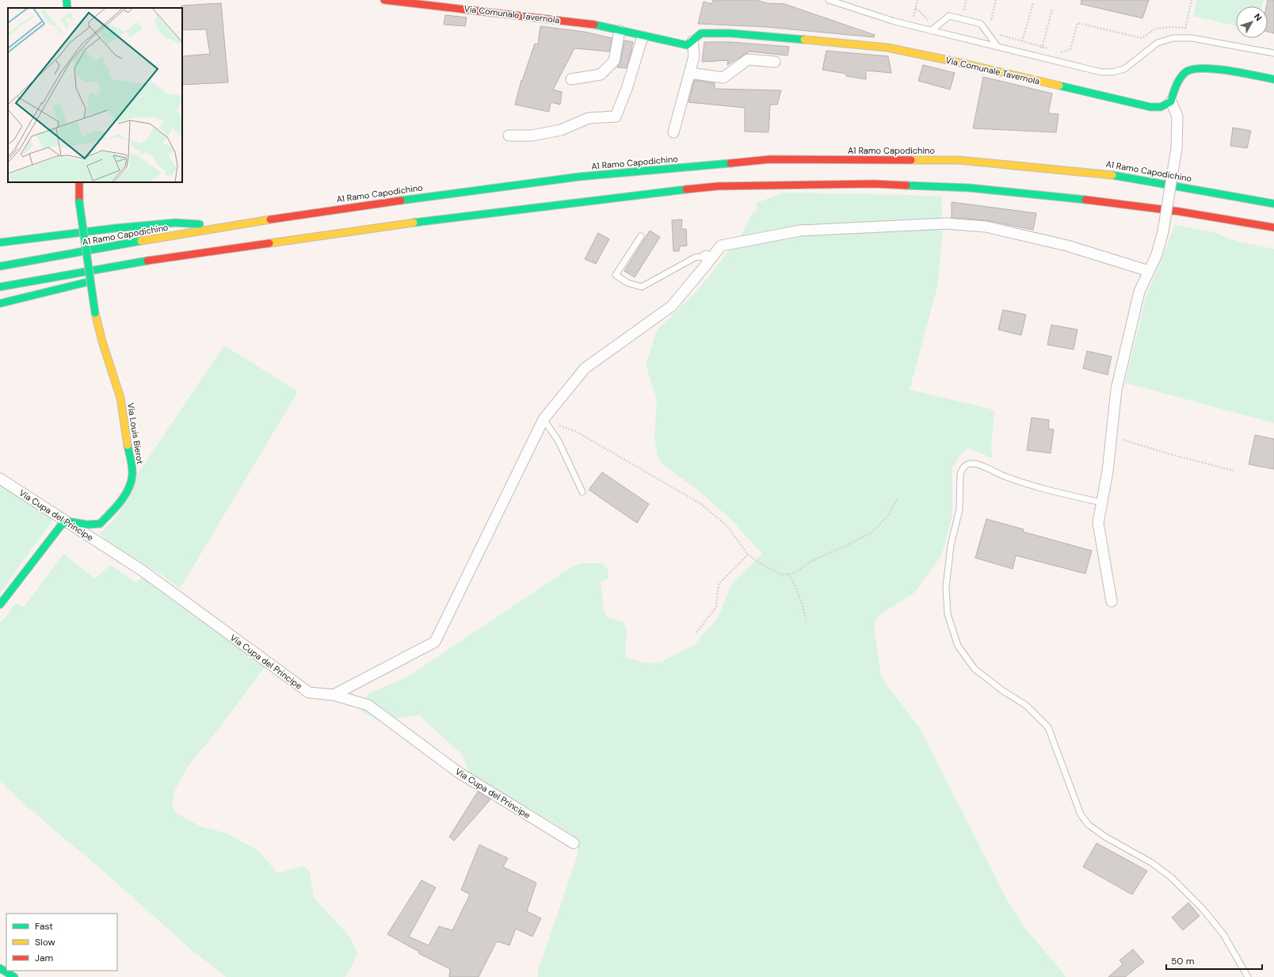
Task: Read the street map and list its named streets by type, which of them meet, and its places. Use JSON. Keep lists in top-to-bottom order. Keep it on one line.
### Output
{"streets":{"main road":["Via Comunale Tavernola","A1 Ramo Capodichino","Via Louis Bierot"],"street":["Via Cupa del Principe"]},"crossings":[["Via Louis Bierot","Via Cupa del Principe"]],"legend":["Fast","Slow","Jam"],"scale_bar":"50 m","north":"top right"}
